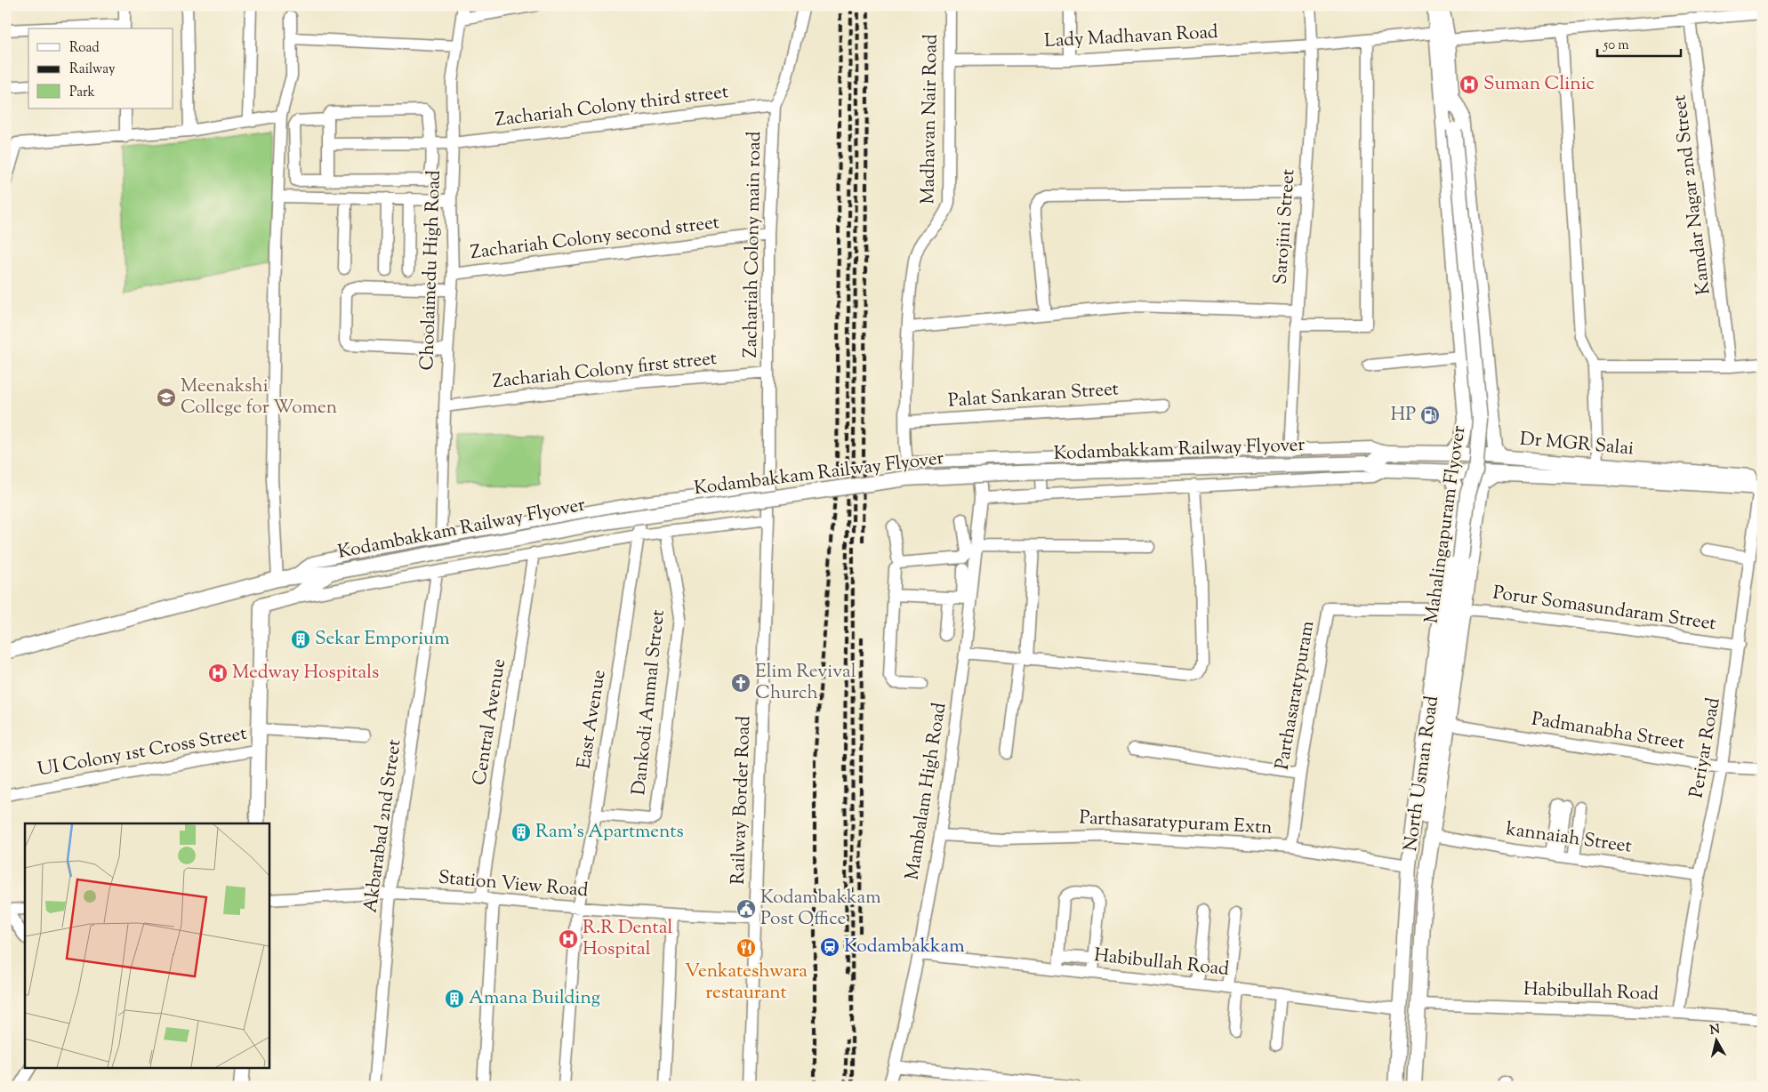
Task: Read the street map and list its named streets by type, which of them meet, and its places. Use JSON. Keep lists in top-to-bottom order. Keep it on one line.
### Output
{"streets":{"main road":["Dr MGR Salai","Kodambakkam Railway Flyover","Mahalingapuram Flyover","North Usman Road"],"street":["Lady Madhavan Road","Zachariah Colony third street","Madhavan Nair Road","Kamdar Nagar 2nd Street","Sarojini Street","Zachariah Colony second street","Zachariah Colony main road","Choolaimedu High Road","Zachariah Colony first street","Palat Sankaran Street","Porur Somasundaram Street","Parthasaratypuram","Dankodi Ammal Street","East Avenue","Central Avenue","Padmanabha Street","Periyar Road","UI Colony 1st Cross Street","Mambalam High Road","Railway Border Road","Parthasaratypuram Extn","Akbarabad 2nd Street","kannaiah Street","Station View Road","Habibullah Road"]},"crossings":[["Lady Madhavan Road","Madhavan Nair Road"],["Lady Madhavan Road","Kamdar Nagar 2nd Street"],["Lady Madhavan Road","Sarojini Street"],["Lady Madhavan Road","Mahalingapuram Flyover"],["Zachariah Colony third street","Zachariah Colony main road"],["Zachariah Colony third street","Choolaimedu High Road"],["Madhavan Nair Road","Palat Sankaran Street"],["Madhavan Nair Road","Mambalam High Road"],["Zachariah Colony second street","Zachariah Colony main road"],["Zachariah Colony second street","Choolaimedu High Road"],["Zachariah Colony main road","Zachariah Colony first street"],["Zachariah Colony main road","Railway Border Road"],["Choolaimedu High Road","Zachariah Colony first street"],["Dr MGR Salai","Kodambakkam Railway Flyover"],["Dr MGR Salai","Periyar Road"],["Dr MGR Salai","North Usman Road"],["Mahalingapuram Flyover","North Usman Road"],["Mahalingapuram Flyover","kannaiah Street"],["Porur Somasundaram Street","Periyar Road"],["Porur Somasundaram Street","North Usman Road"],["Parthasaratypuram","North Usman Road"],["Parthasaratypuram","Parthasaratypuram Extn"],["Dankodi Ammal Street","East Avenue"],["East Avenue","Station View Road"],["Central Avenue","Station View Road"],["Padmanabha Street","Periyar Road"],["Padmanabha Street","North Usman Road"],["Periyar Road","kannaiah Street"],["Periyar Road","Habibullah Road"],["North Usman Road","Parthasaratypuram Extn"],["North Usman Road","kannaiah Street"],["North Usman Road","Habibullah Road"],["Mambalam High Road","Parthasaratypuram Extn"],["Mambalam High Road","Habibullah Road"],["Railway Border Road","Station View Road"],["Akbarabad 2nd Street","Station View Road"]],"places":{"hospital":["Suman Clinic","Medway Hospitals","R.R Dental Hospital"],"school or university":["Meenakshi College for Women"],"fuel station":["HP"],"building":["Sekar Emporium","Ram's Apartments","Amana Building"],"church":["Elim Revival Church"],"public building":["Kodambakkam Post Office"],"station":["Kodambakkam"],"restaurant":["Venkateshwara restaurant"]},"legend":["Road","Railway","Park"],"scale_bar":"50 m","north":"top"}
